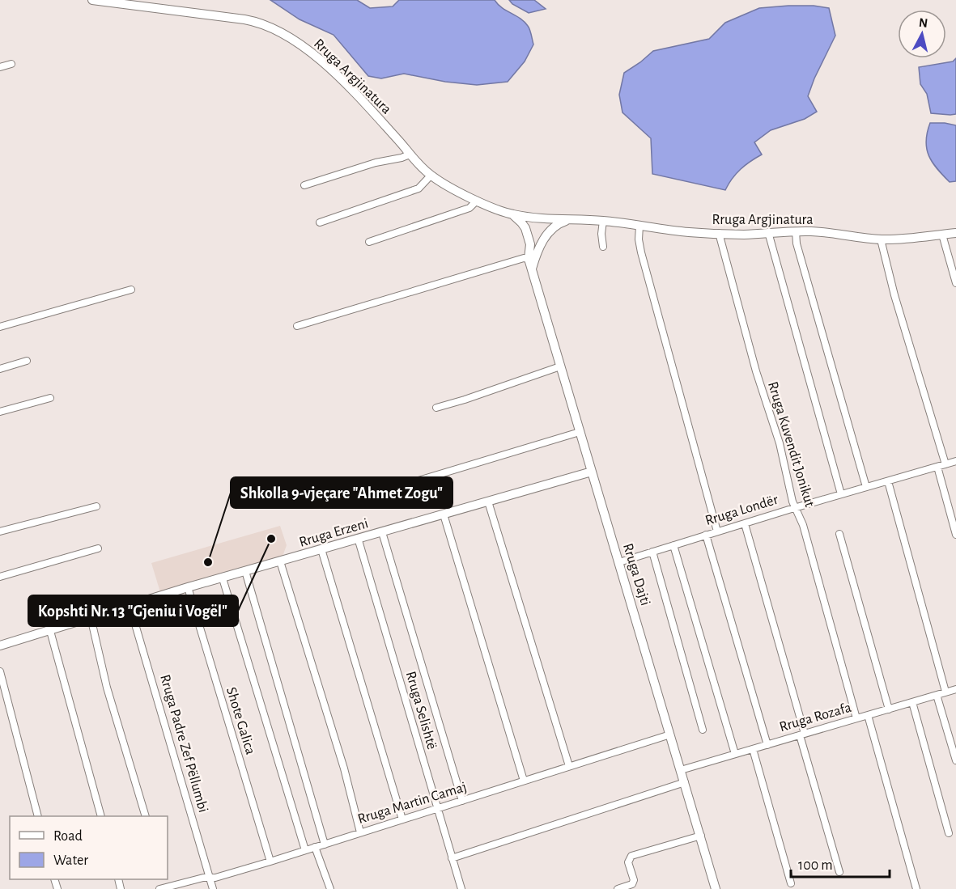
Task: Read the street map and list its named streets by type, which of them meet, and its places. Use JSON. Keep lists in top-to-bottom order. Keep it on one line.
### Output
{"streets":{"street":["Rruga Argjinatura","Rruga Kuvendit Jonikut","Rruga Londër","Rruga Erzeni","Rruga Dajti","Rruga Selishtë","Rruga Rozafa","Shote Galica","Rruga Padre Zef Pëllumbi","Rruga Martin Camaj"]},"crossings":[["Rruga Argjinatura","Rruga Kuvendit Jonikut"],["Rruga Argjinatura","Rruga Dajti"],["Rruga Kuvendit Jonikut","Rruga Londër"],["Rruga Kuvendit Jonikut","Rruga Rozafa"],["Rruga Londër","Rruga Dajti"],["Rruga Erzeni","Rruga Dajti"],["Rruga Erzeni","Rruga Selishtë"],["Rruga Erzeni","Shote Galica"],["Rruga Erzeni","Rruga Padre Zef Pëllumbi"],["Rruga Dajti","Rruga Rozafa"],["Rruga Dajti","Rruga Martin Camaj"],["Rruga Selishtë","Rruga Martin Camaj"],["Shote Galica","Rruga Martin Camaj"],["Rruga Padre Zef Pëllumbi","Rruga Martin Camaj"]],"places":["Kopshti Nr. 13 \"Gjeniu i Vogël\"","Shkolla 9-vjeçare \"Ahmet Zogu\""],"legend":["Road","Water"],"scale_bar":"100 m","north":"top"}
